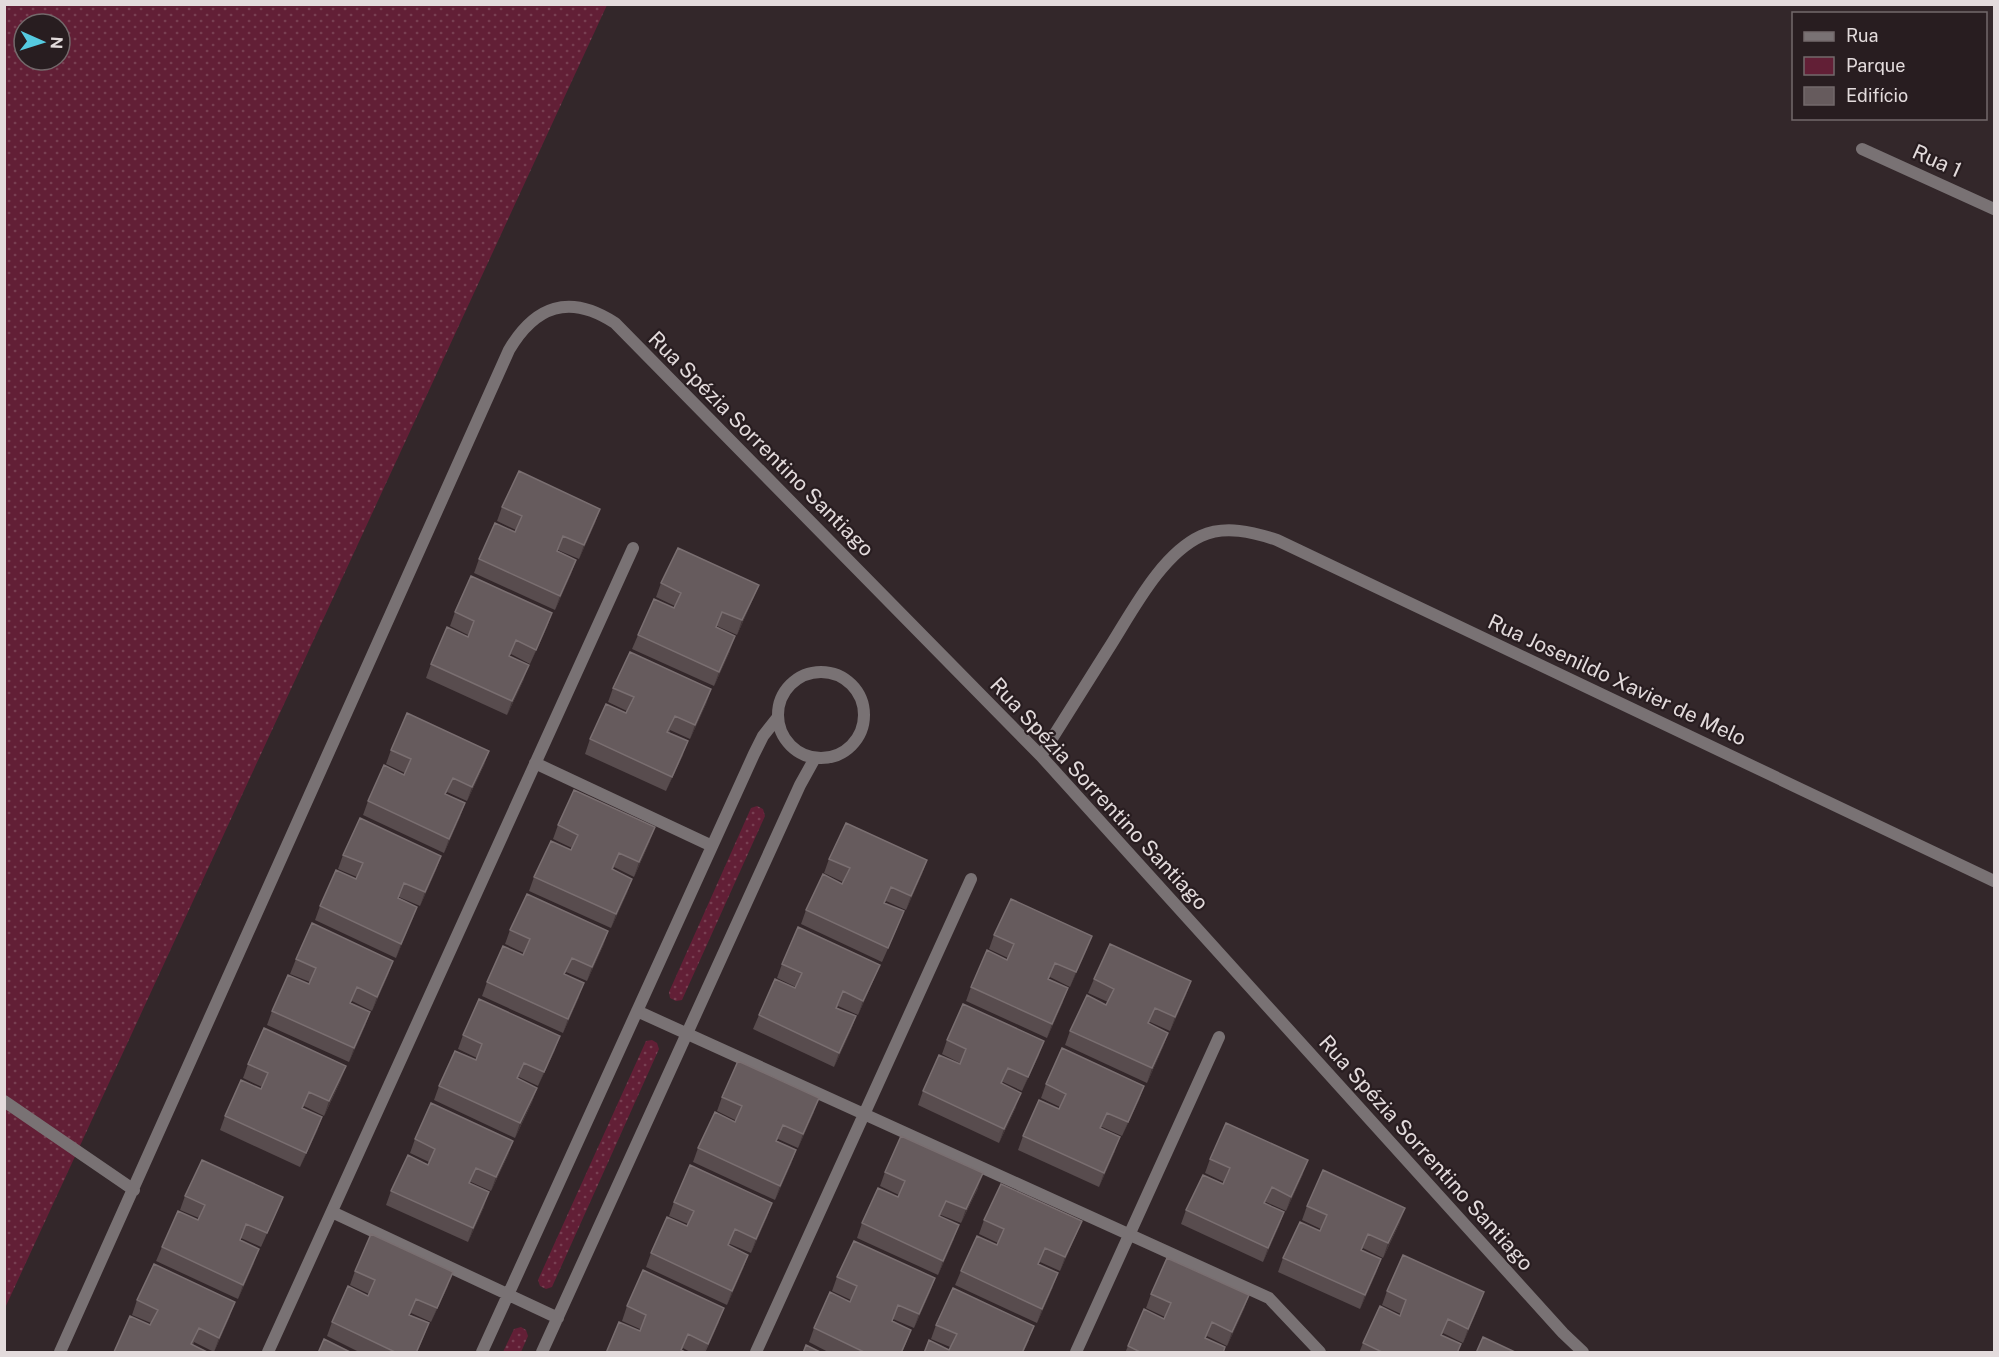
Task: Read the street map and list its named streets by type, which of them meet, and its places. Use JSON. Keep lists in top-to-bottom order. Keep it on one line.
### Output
{"streets":{"street":["Rua 1","Rua Spézia Sorrentino Santiago","Rua Josenildo Xavier de Melo"]},"crossings":[["Rua Spézia Sorrentino Santiago","Rua Josenildo Xavier de Melo"]],"legend":["Rua","Parque","Edifício"],"north":"right"}
